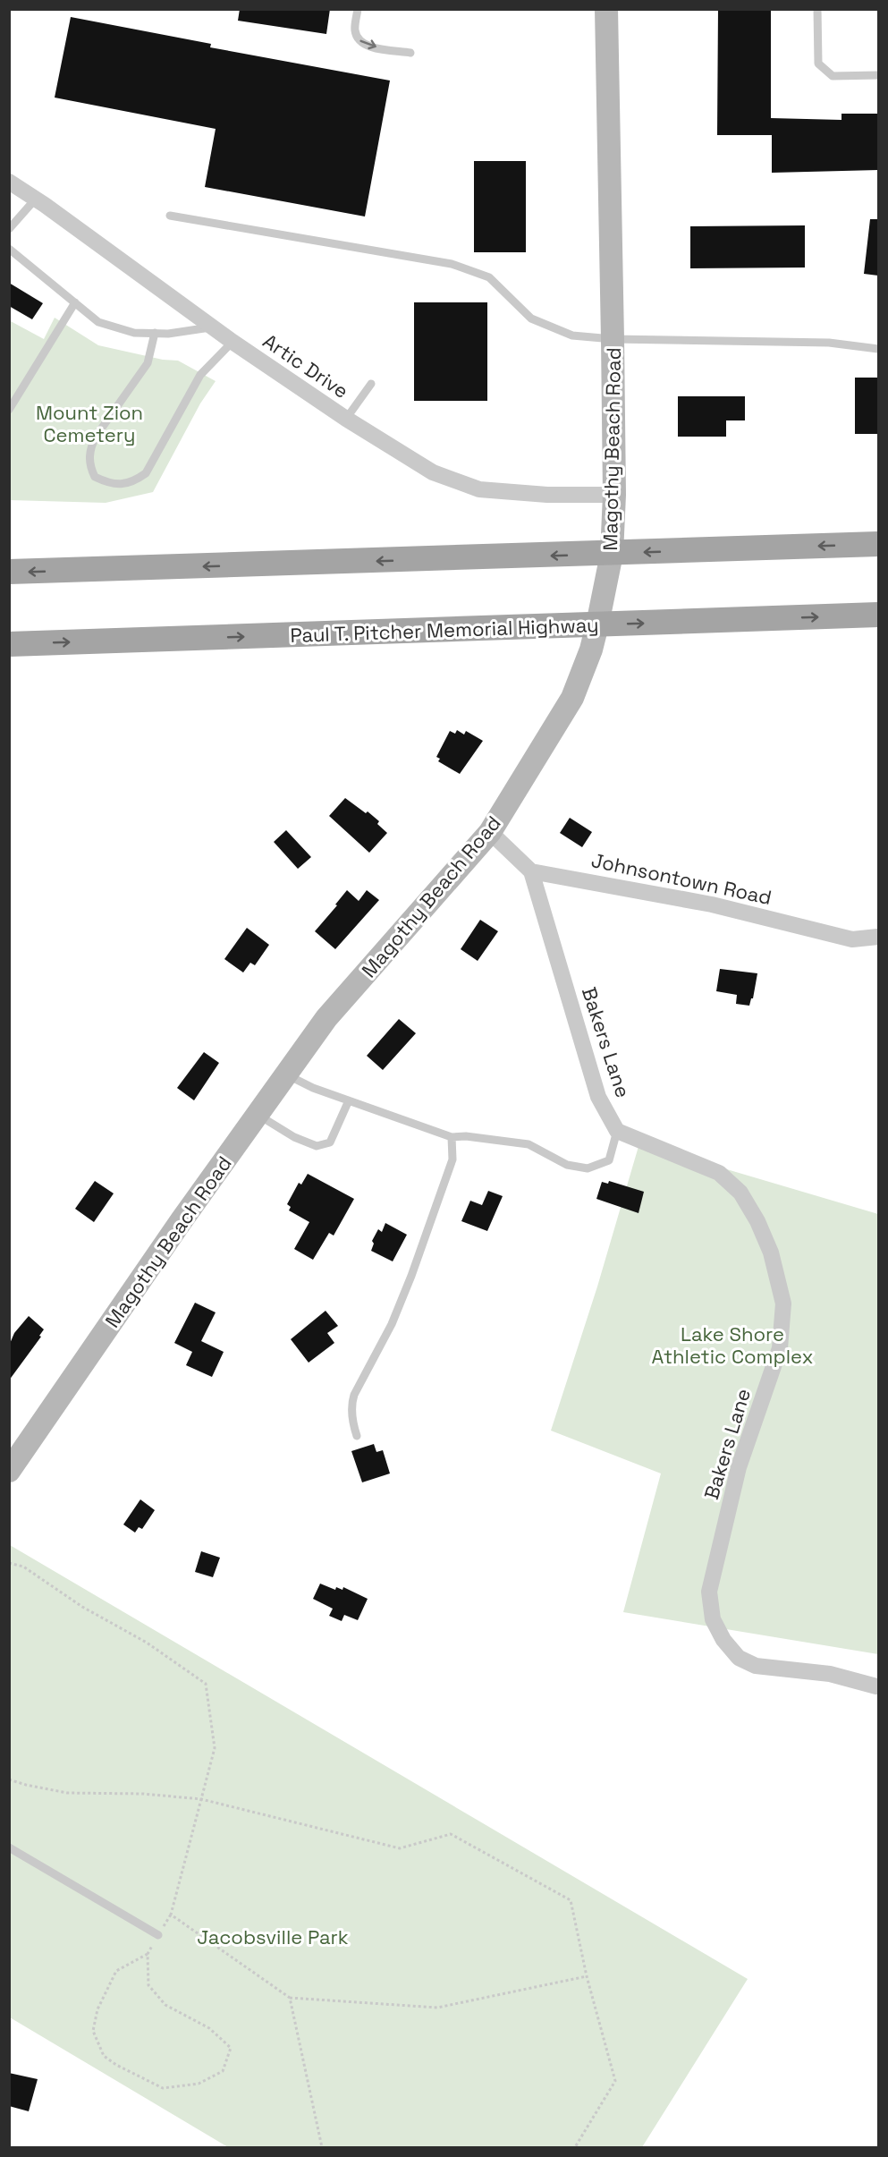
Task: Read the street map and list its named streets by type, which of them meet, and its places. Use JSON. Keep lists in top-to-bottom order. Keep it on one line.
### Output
{"streets":{"main road":["Paul T. Pitcher Memorial Highway"],"street":["Artic Drive","Magothy Beach Road","Johnsontown Road","Bakers Lane"]},"crossings":[["Artic Drive","Magothy Beach Road"],["Magothy Beach Road","Paul T. Pitcher Memorial Highway"],["Johnsontown Road","Bakers Lane"]],"parks":["Mount Zion Cemetery","Lake Shore Athletic Complex","Jacobsville Park"]}
